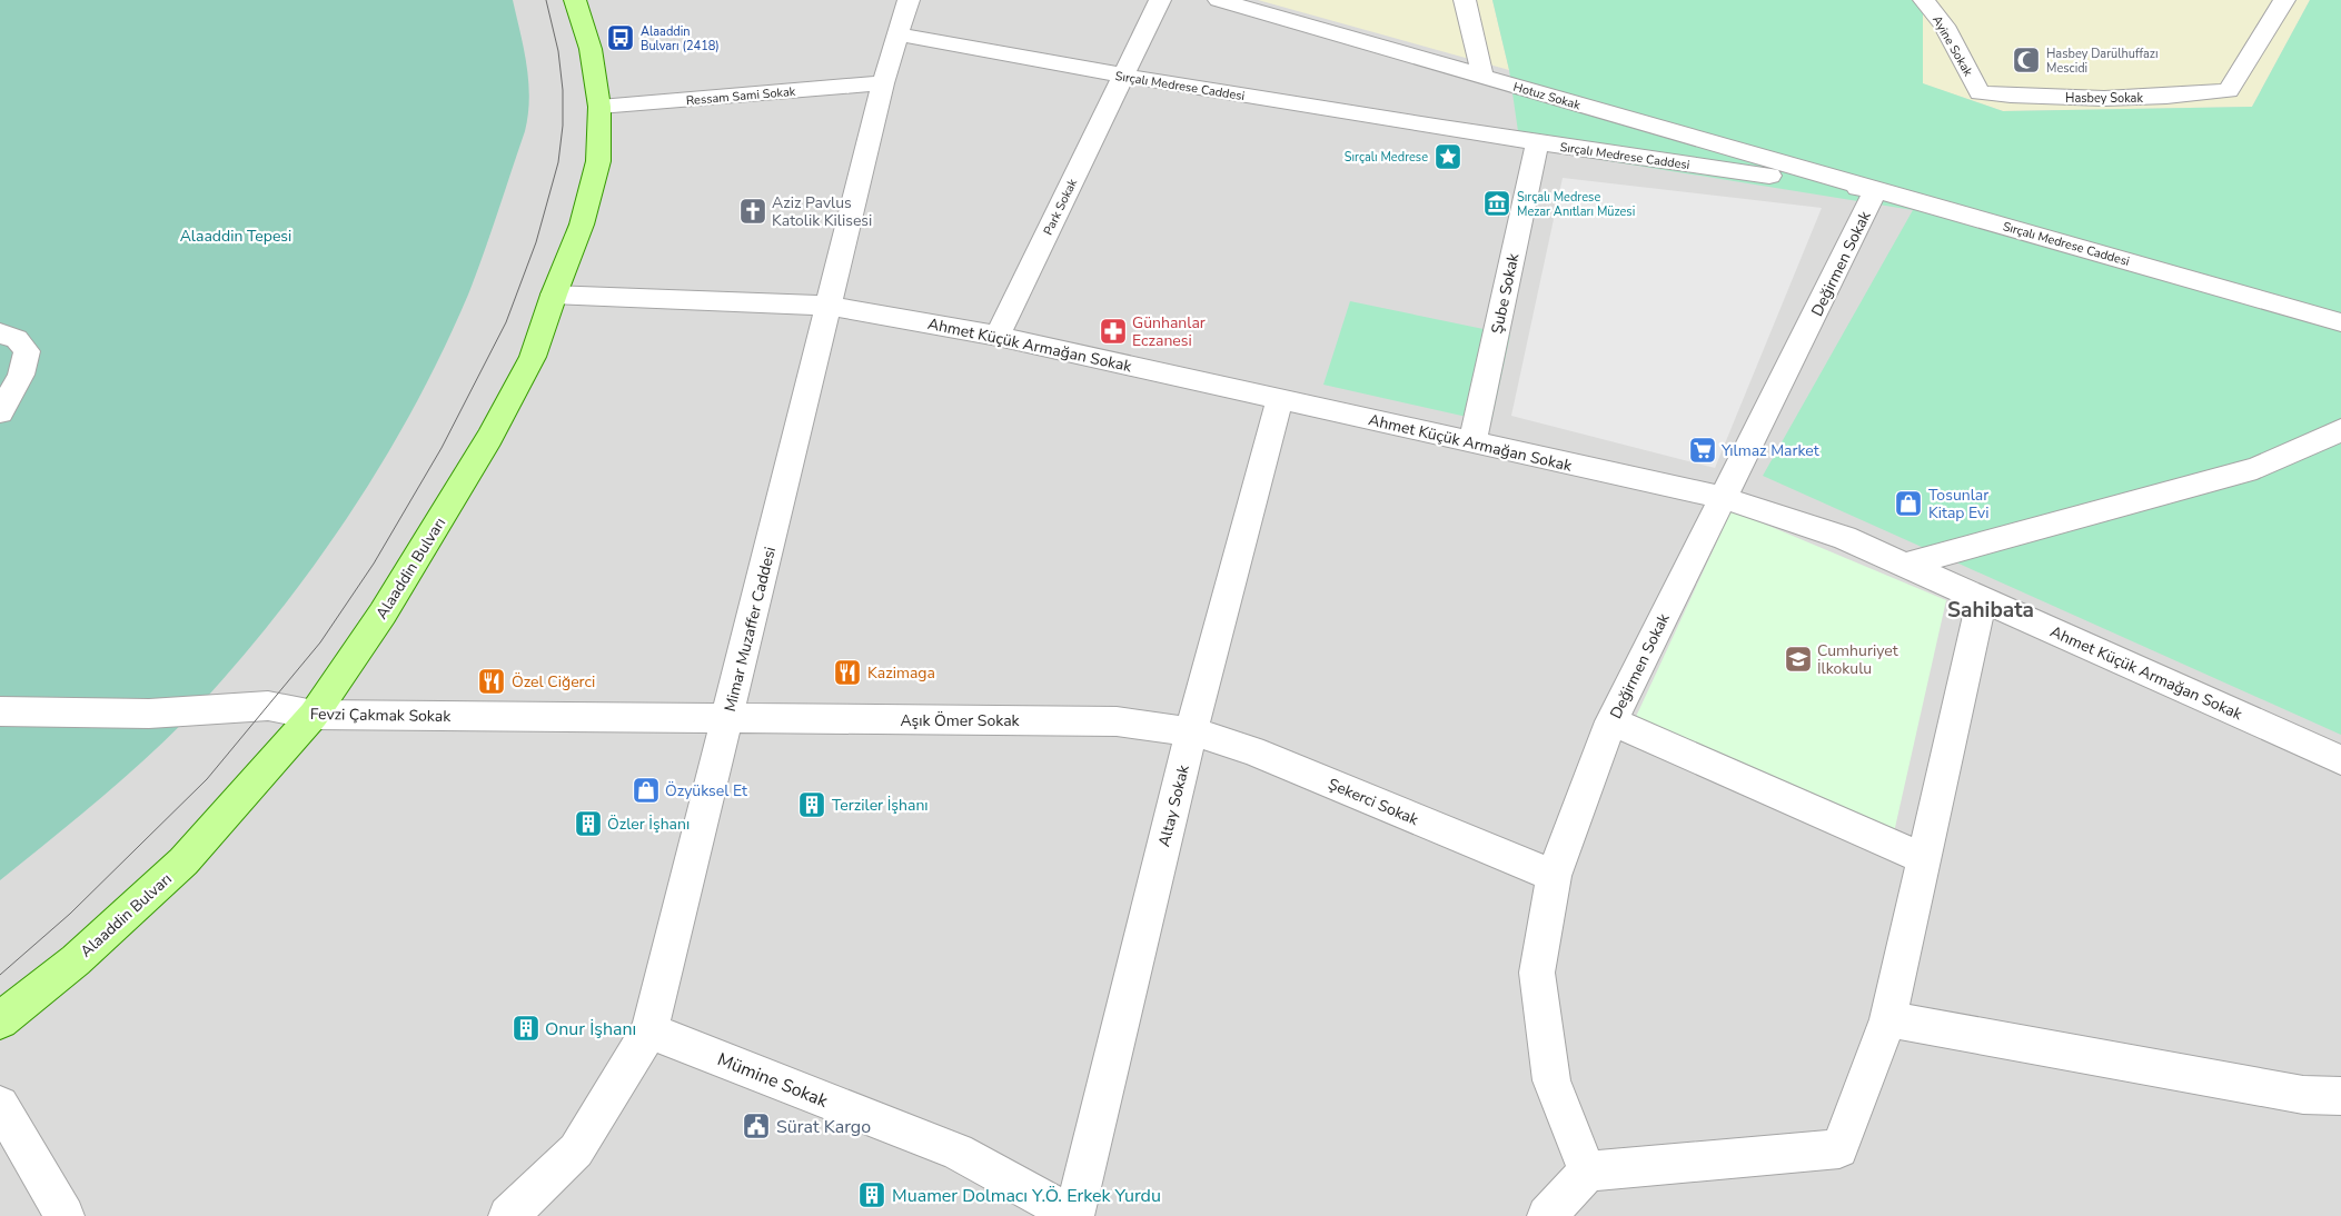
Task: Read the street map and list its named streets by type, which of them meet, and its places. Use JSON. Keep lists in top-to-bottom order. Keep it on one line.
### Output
{"streets":{"main road":["Alaaddin Bulvarı"],"street":["Ayine Sokak","Sırçalı Medrese Caddesi","Ressam Sami Sokak","Hotuz Sokak","Hasbey Sokak","Park Sokak","Değirmen Sokak","Şube Sokak","Ahmet Küçük Armağan Sokak","Mimar Muzaffer Caddesi","Fevzi Çakmak Sokak","Aşık Ömer Sokak","Şekerci Sokak","Altay Sokak","Mümine Sokak"]},"crossings":[["Ayine Sokak","Hasbey Sokak"],["Sırçalı Medrese Caddesi","Hotuz Sokak"],["Sırçalı Medrese Caddesi","Park Sokak"],["Sırçalı Medrese Caddesi","Değirmen Sokak"],["Sırçalı Medrese Caddesi","Şube Sokak"],["Sırçalı Medrese Caddesi","Mimar Muzaffer Caddesi"],["Ressam Sami Sokak","Alaaddin Bulvarı"],["Ressam Sami Sokak","Mimar Muzaffer Caddesi"],["Hotuz Sokak","Değirmen Sokak"],["Park Sokak","Ahmet Küçük Armağan Sokak"],["Değirmen Sokak","Ahmet Küçük Armağan Sokak"],["Değirmen Sokak","Şekerci Sokak"],["Şube Sokak","Ahmet Küçük Armağan Sokak"],["Ahmet Küçük Armağan Sokak","Alaaddin Bulvarı"],["Ahmet Küçük Armağan Sokak","Mimar Muzaffer Caddesi"],["Ahmet Küçük Armağan Sokak","Altay Sokak"],["Alaaddin Bulvarı","Fevzi Çakmak Sokak"],["Mimar Muzaffer Caddesi","Fevzi Çakmak Sokak"],["Mimar Muzaffer Caddesi","Aşık Ömer Sokak"],["Mimar Muzaffer Caddesi","Mümine Sokak"],["Fevzi Çakmak Sokak","Aşık Ömer Sokak"],["Aşık Ömer Sokak","Şekerci Sokak"],["Aşık Ömer Sokak","Altay Sokak"],["Şekerci Sokak","Altay Sokak"],["Altay Sokak","Mümine Sokak"]],"districts":["Sahibata"],"parks":["Alaaddin Tepesi"],"places":{"bus stop":["Alaaddin Bulvarı (2418)"],"mosque":["Hasbey Darülhuffazı Mescidi"],"place":["Sırçalı Medrese"],"museum":["Sırçalı Medrese Mezar Anıtları Müzesi"],"church":["Aziz Pavlus Katolik Kilisesi"],"pharmacy":["Günhanlar Eczanesi"],"supermarket":["Yılmaz Market"],"shop":["Tosunlar Kitap Evi","Özyüksel Et"],"school or university":["Cumhuriyet İlkokulu"],"restaurant":["Kazimaga","Özel Ciğerci"],"building":["Terziler İşhanı","Özler İşhanı","Onur İşhanı","Muamer Dolmacı Y.Ö. Erkek Yurdu"],"public building":["Sürat Kargo"]}}
